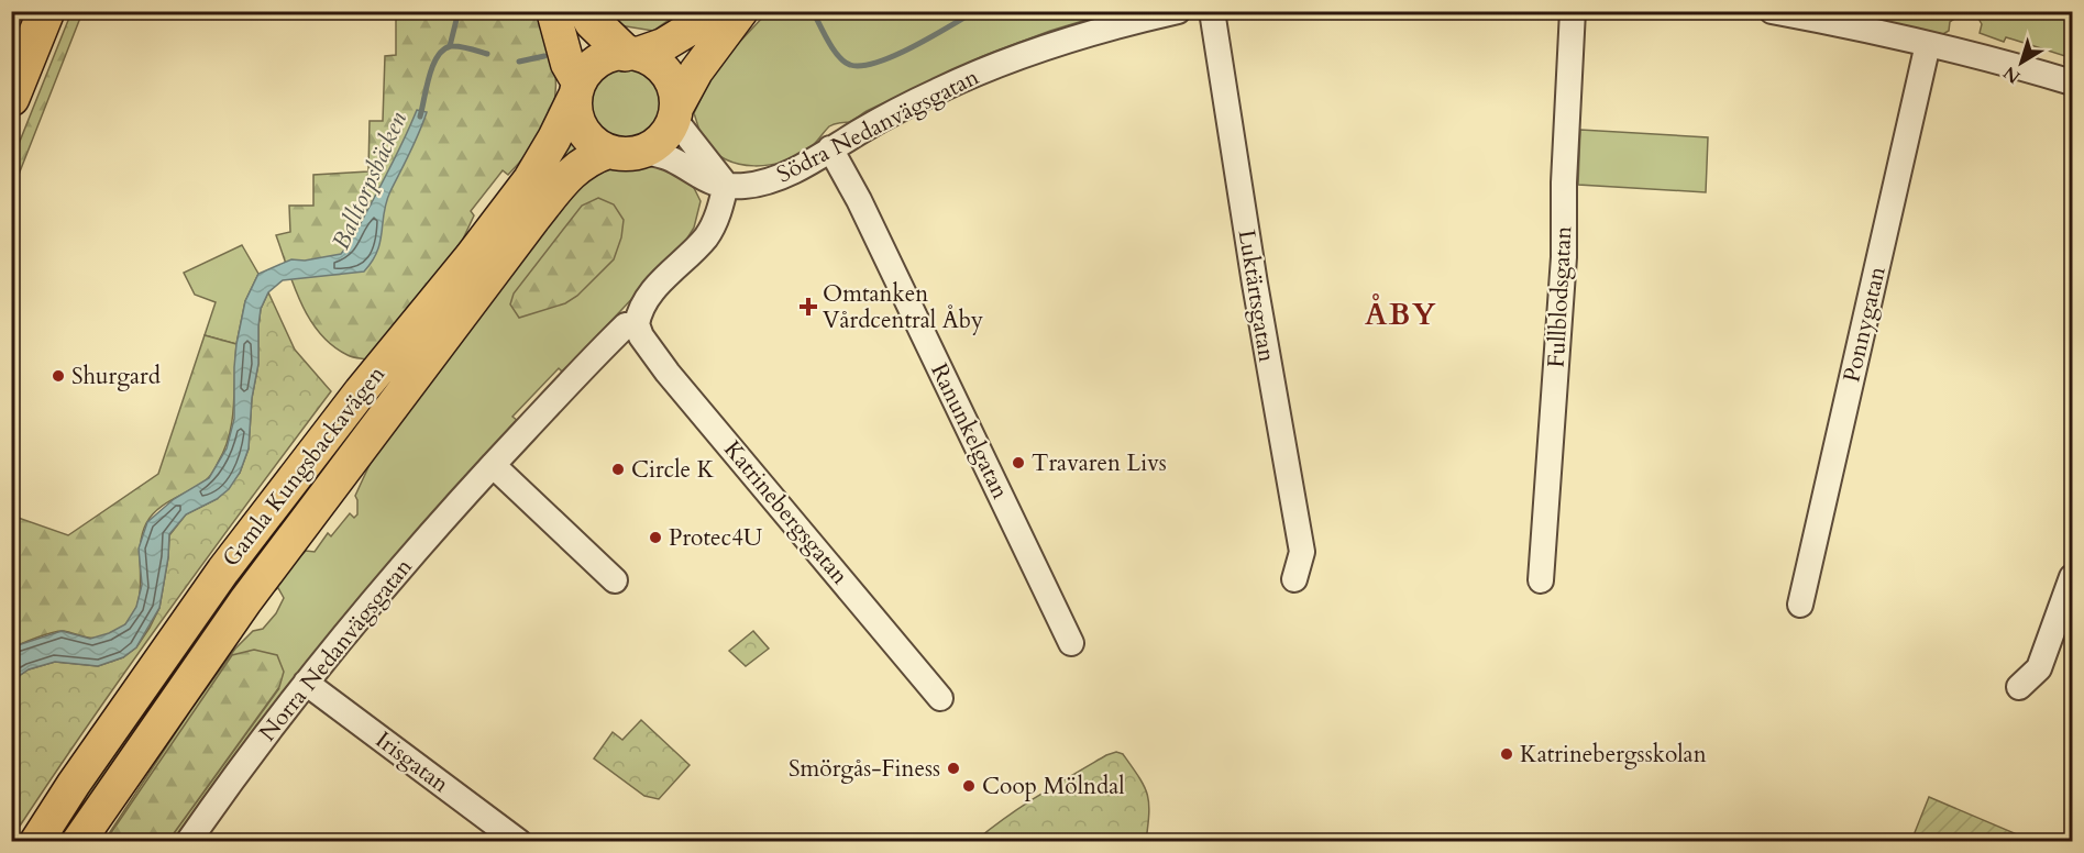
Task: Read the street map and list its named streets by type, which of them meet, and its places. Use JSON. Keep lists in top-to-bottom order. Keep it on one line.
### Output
{"streets":{"main road":["Gamla Kungsbackavägen"],"street":["Södra Nedanvägsgatan","Luktärtsgatan","Fullblodsgatan","Ponnygatan","Ranunkelgatan","Katrinebergsgatan","Norra Nedanvägsgatan","Irisgatan"]},"crossings":[["Södra Nedanvägsgatan","Ranunkelgatan"],["Katrinebergsgatan","Norra Nedanvägsgatan"],["Norra Nedanvägsgatan","Irisgatan"]],"districts":["ÅBY"],"water":["Balltorpsbäcken"],"places":{"health":["Omtanken Vårdcentral Åby"],"other":["Shurgard","Travaren Livs","Circle K","Protec4U","Katrinebergsskolan","Smörgås-Finess","Coop Mölndal"]},"north":"bottom left"}
